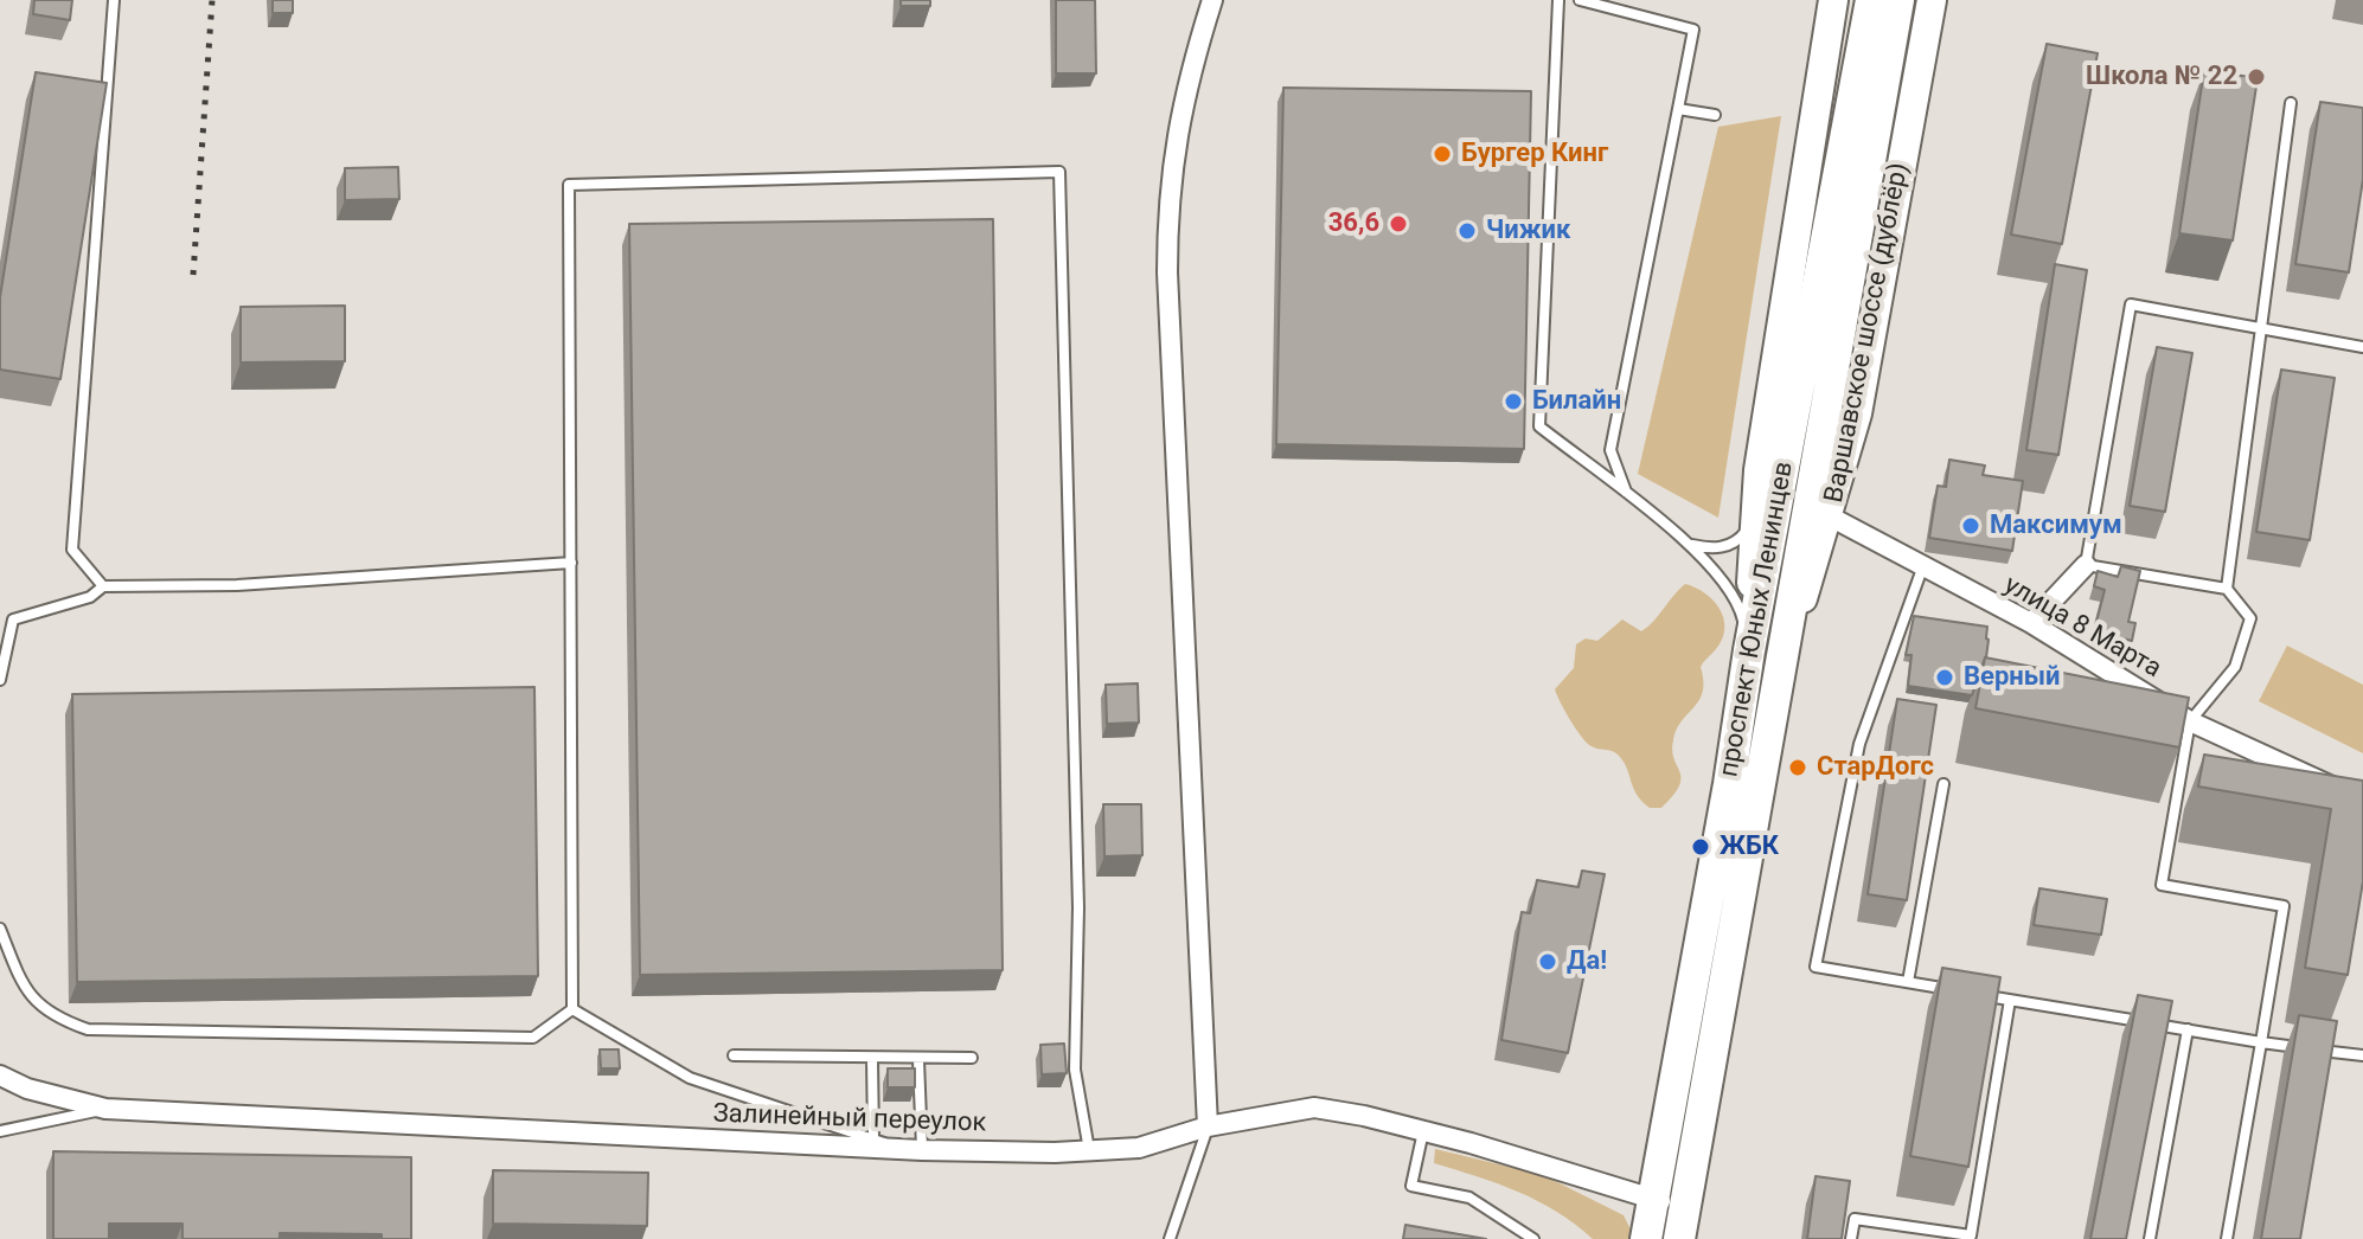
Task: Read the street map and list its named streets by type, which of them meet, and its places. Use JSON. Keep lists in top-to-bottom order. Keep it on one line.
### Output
{"streets":{"main road":["Варшавское шоссе (дублёр)","проспект Юных Ленинцев"],"street":["улица 8 Марта","Залинейный переулок"]},"crossings":[["Варшавское шоссе (дублёр)","проспект Юных Ленинцев"],["Варшавское шоссе (дублёр)","улица 8 Марта"],["проспект Юных Ленинцев","Залинейный переулок"]],"places":["Школа № 22","Бургер Кинг","36,6","Чижик","Билайн","Максимум","Верный","СтарДогс","ЖБК","Да!"]}
